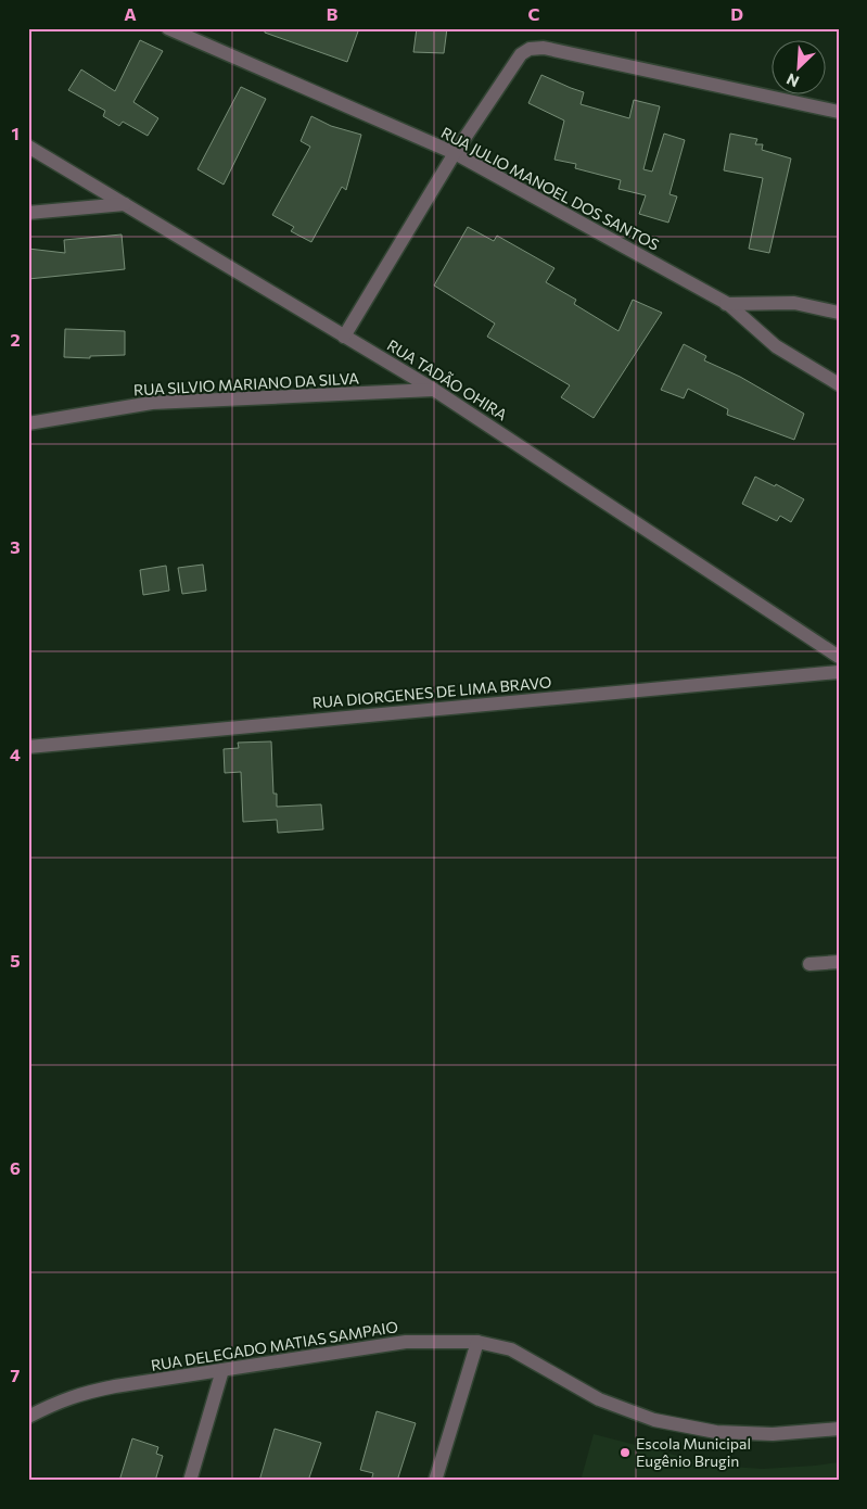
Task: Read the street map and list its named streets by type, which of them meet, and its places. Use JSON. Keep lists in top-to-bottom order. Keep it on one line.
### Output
{"streets":{"street":["RUA JULIO MANOEL DOS SANTOS","RUA TADÃO OHIRA","RUA SILVIO MARIANO DA SILVA","RUA DIORGENES DE LIMA BRAVO","RUA DELEGADO MATIAS SAMPAIO"]},"crossings":[["RUA TADÃO OHIRA","RUA SILVIO MARIANO DA SILVA"]],"places":["Escola Municipal Eugênio Brugin"],"north":"bottom left","grid":{"columns":["A","B","C","D"],"rows":["1","2","3","4","5","6","7"]}}
